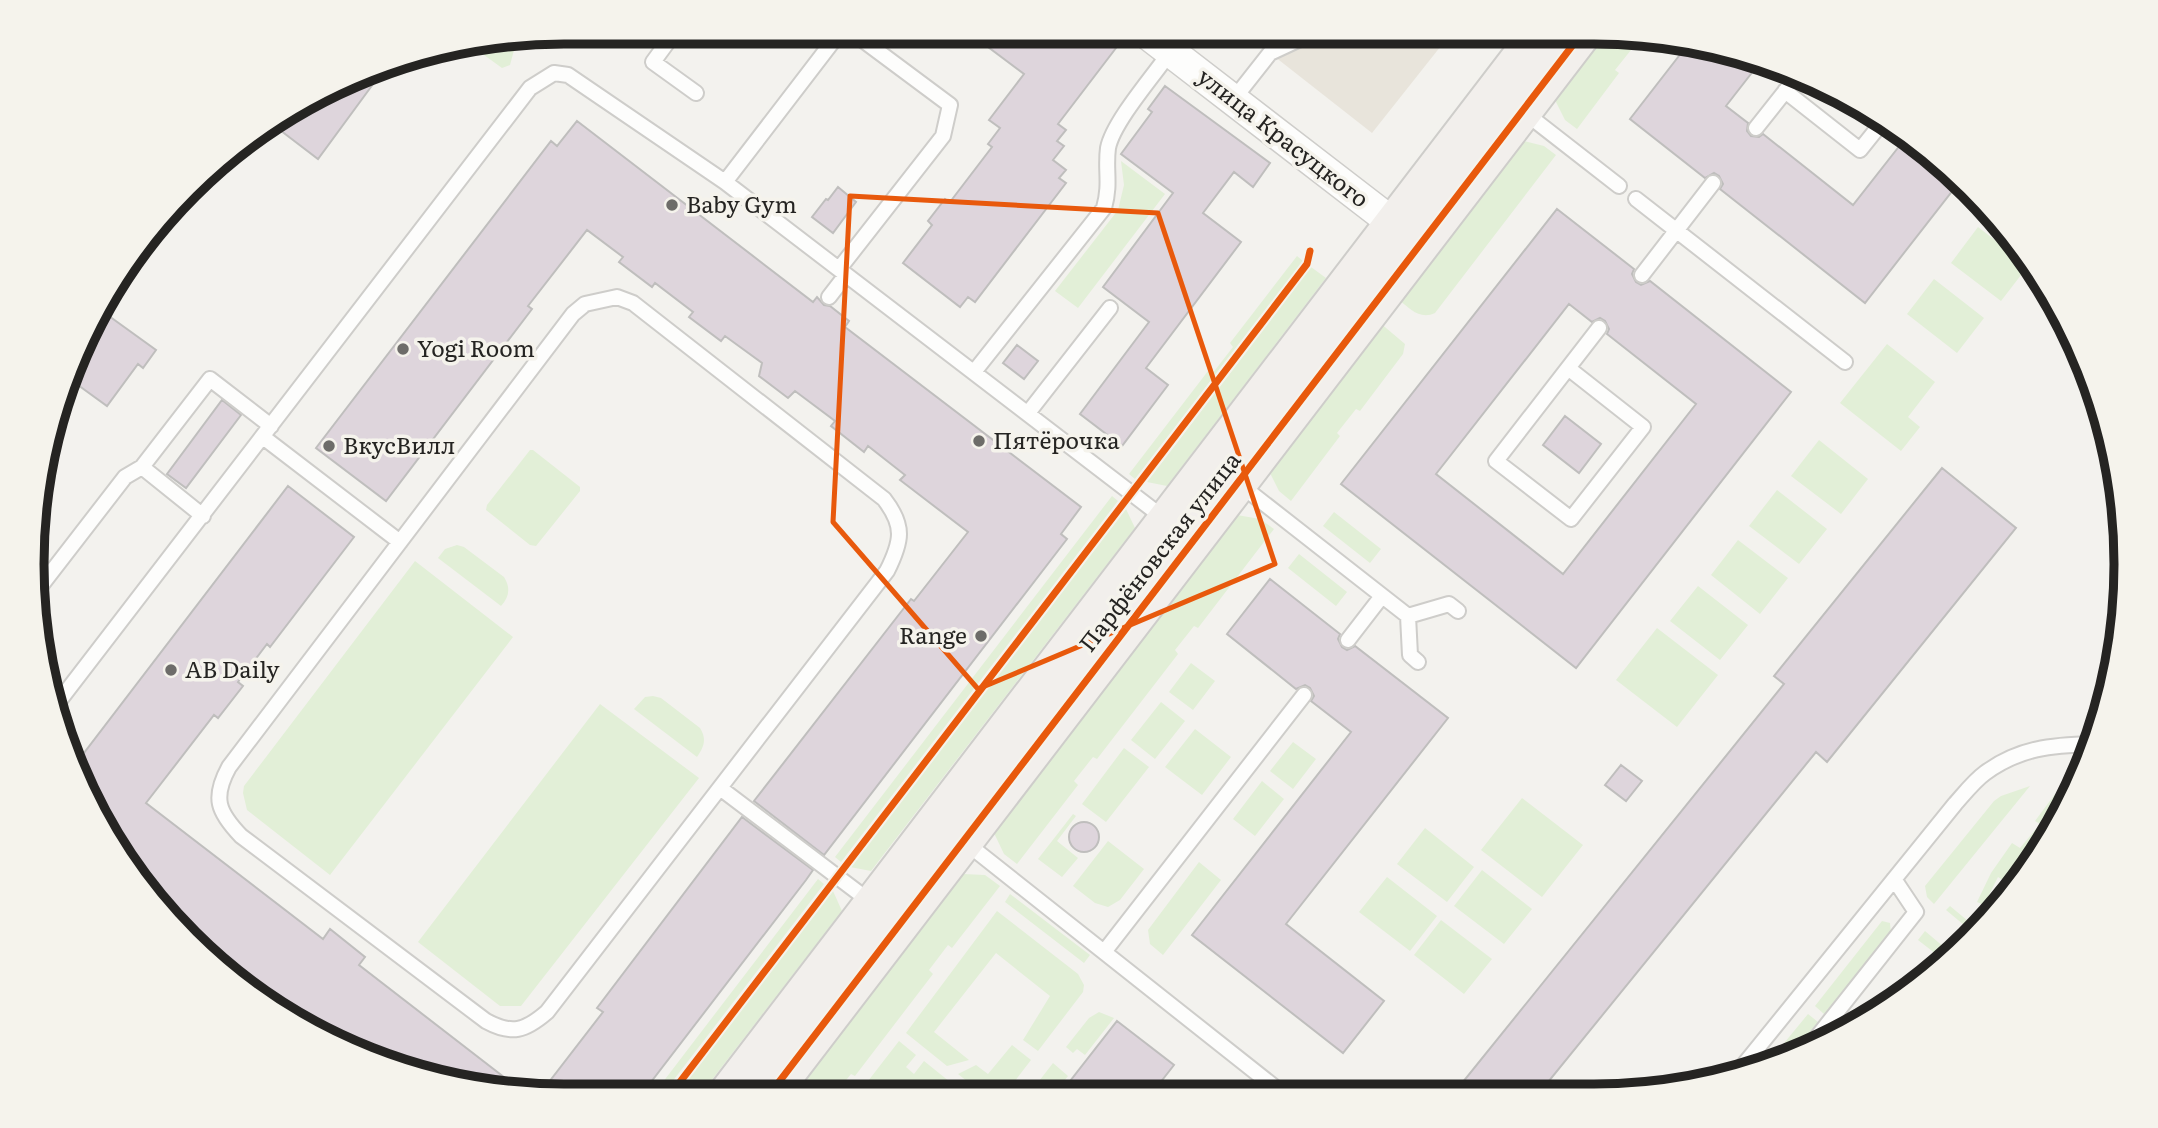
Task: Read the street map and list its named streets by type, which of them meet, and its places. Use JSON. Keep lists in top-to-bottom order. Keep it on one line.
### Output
{"streets":{"street":["улица Красуцкого","Парфёновская улица"]},"crossings":[["улица Красуцкого","Парфёновская улица"]],"places":["Baby Gym","Yogi Room","Пятёрочка","ВкусВилл","Range","АВ Daily"]}
